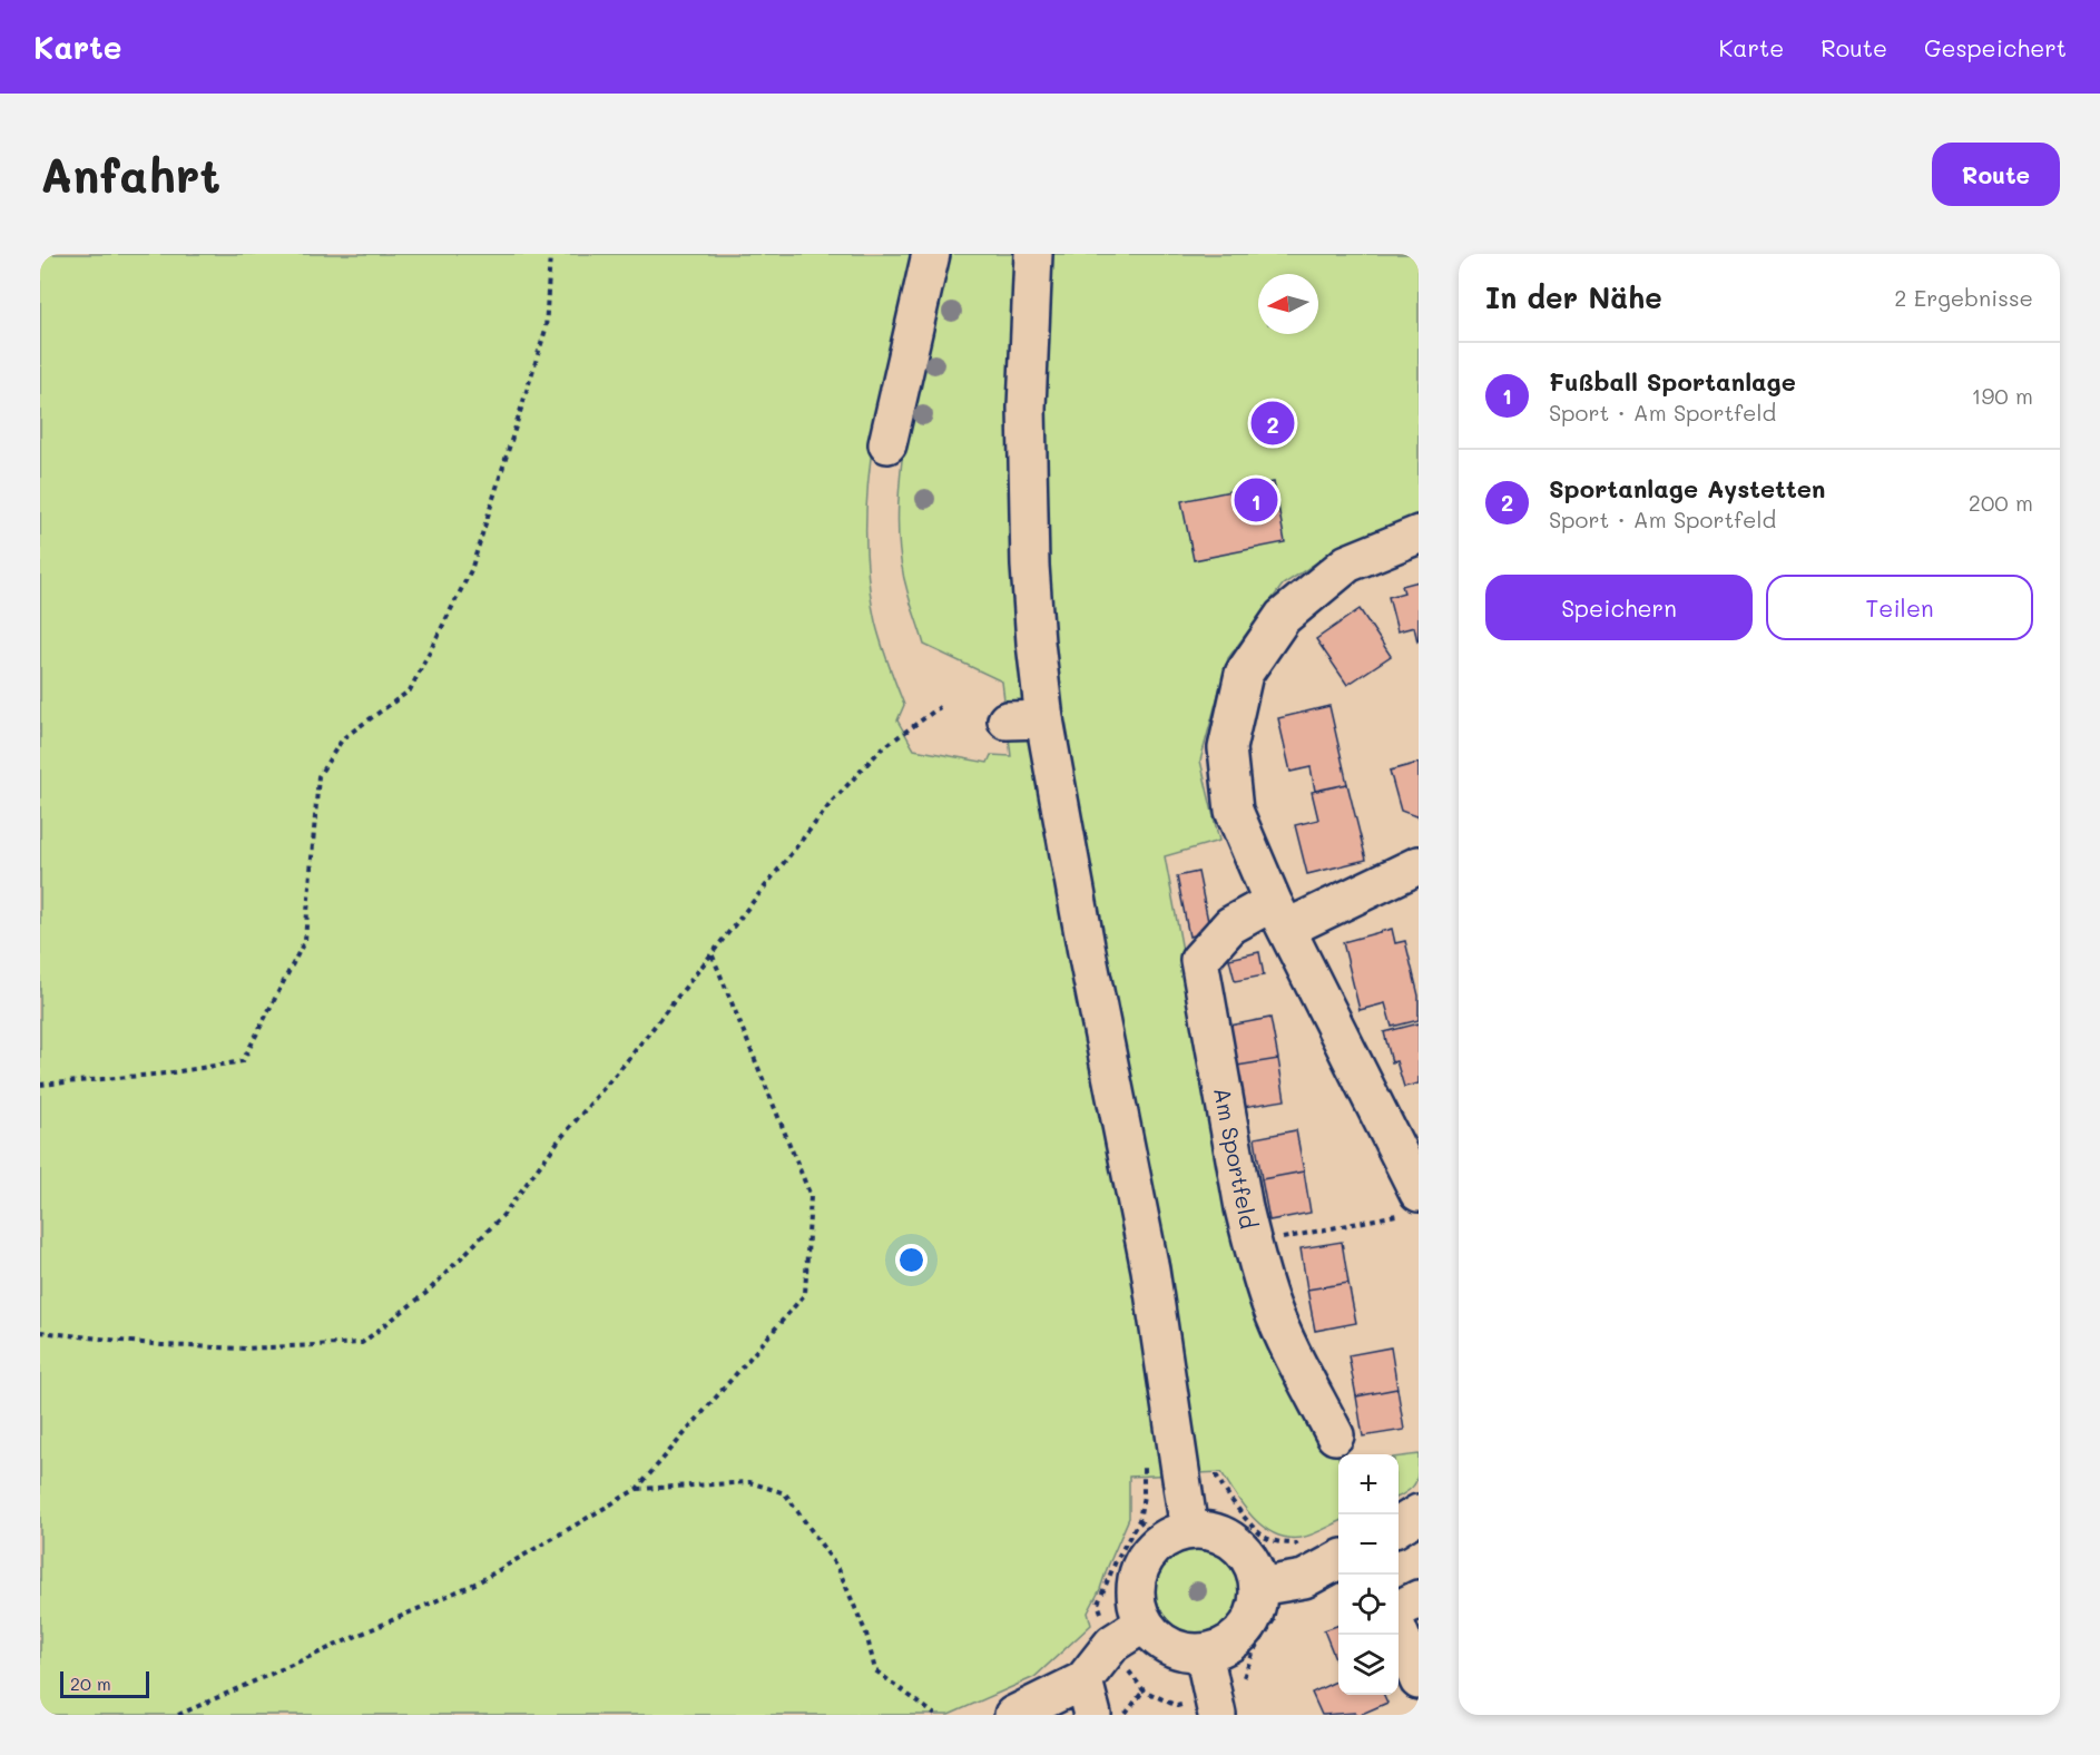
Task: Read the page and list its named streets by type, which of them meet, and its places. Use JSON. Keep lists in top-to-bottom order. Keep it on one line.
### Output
{"streets":{"main road":["Am Sportfeld"]},"scale_bar":"20 m","north":"left","page":{"header":"Karte","nav":["Karte","Route","Gespeichert"],"buttons":["Route",["Speichern","Teilen"]],"title":"Anfahrt","heading":["In der Nähe","2 Ergebnisse"],"list":[{"mark":"1","name":"Fußball Sportanlage","note":"Sport · Am Sportfeld","value":"190 m"},{"mark":"2","name":"Sportanlage Aystetten","note":"Sport · Am Sportfeld","value":"200 m"}],"pins":["2","1"],"map_buttons":["+","−"],"scale":"20 m"}}
